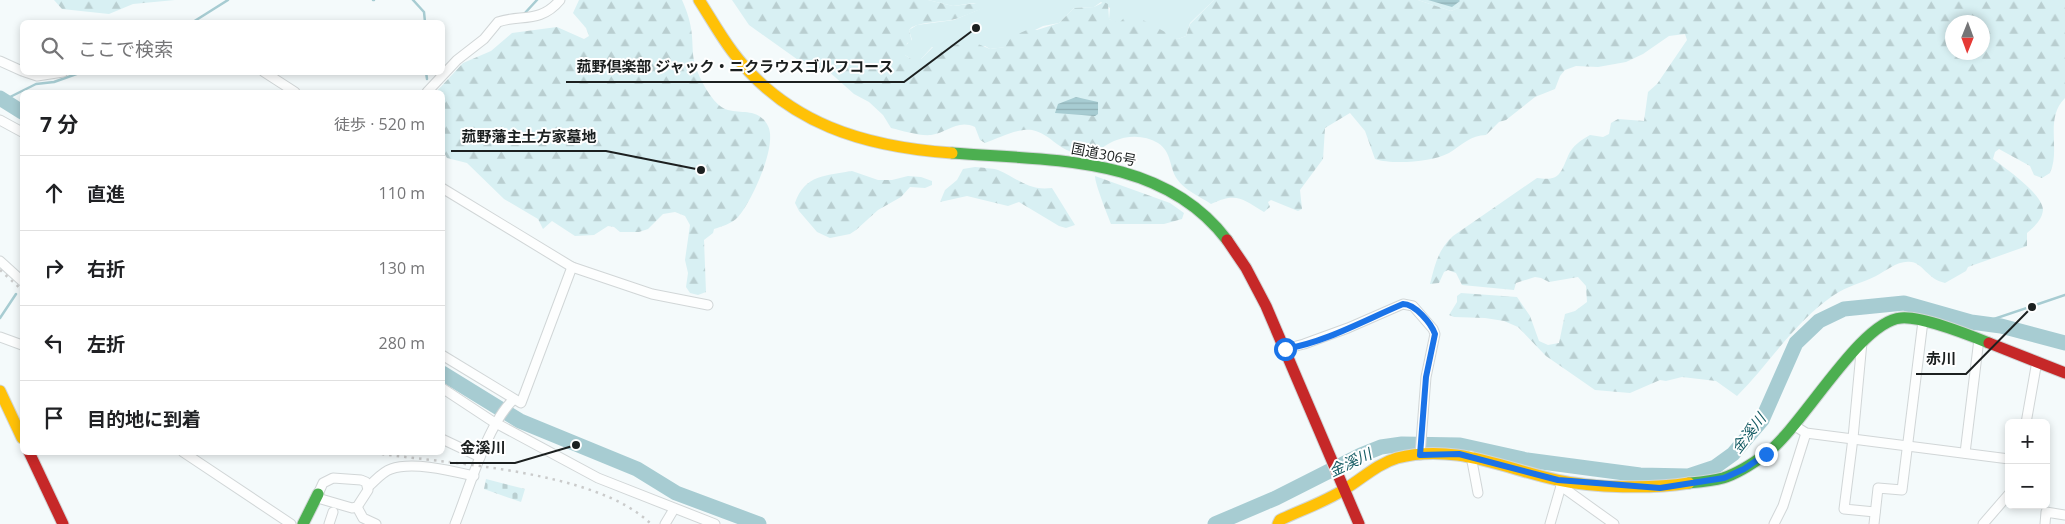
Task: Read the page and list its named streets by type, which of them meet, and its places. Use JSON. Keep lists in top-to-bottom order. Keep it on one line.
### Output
{"streets":{"main road":["国道306号"]},"water":["金溪川"],"places":["菰野倶楽部 ジャック・ニクラウスゴルフコース","菰野藩主土方家墓地","赤川","金溪川"],"north":"bottom","page":{"search":"ここで検索","heading":["7 分","徒歩 · 520 m"],"list":[["直進","110 m"],["右折","130 m"],["左折","280 m"],"目的地に到着"],"map_buttons":["+","−"]}}
